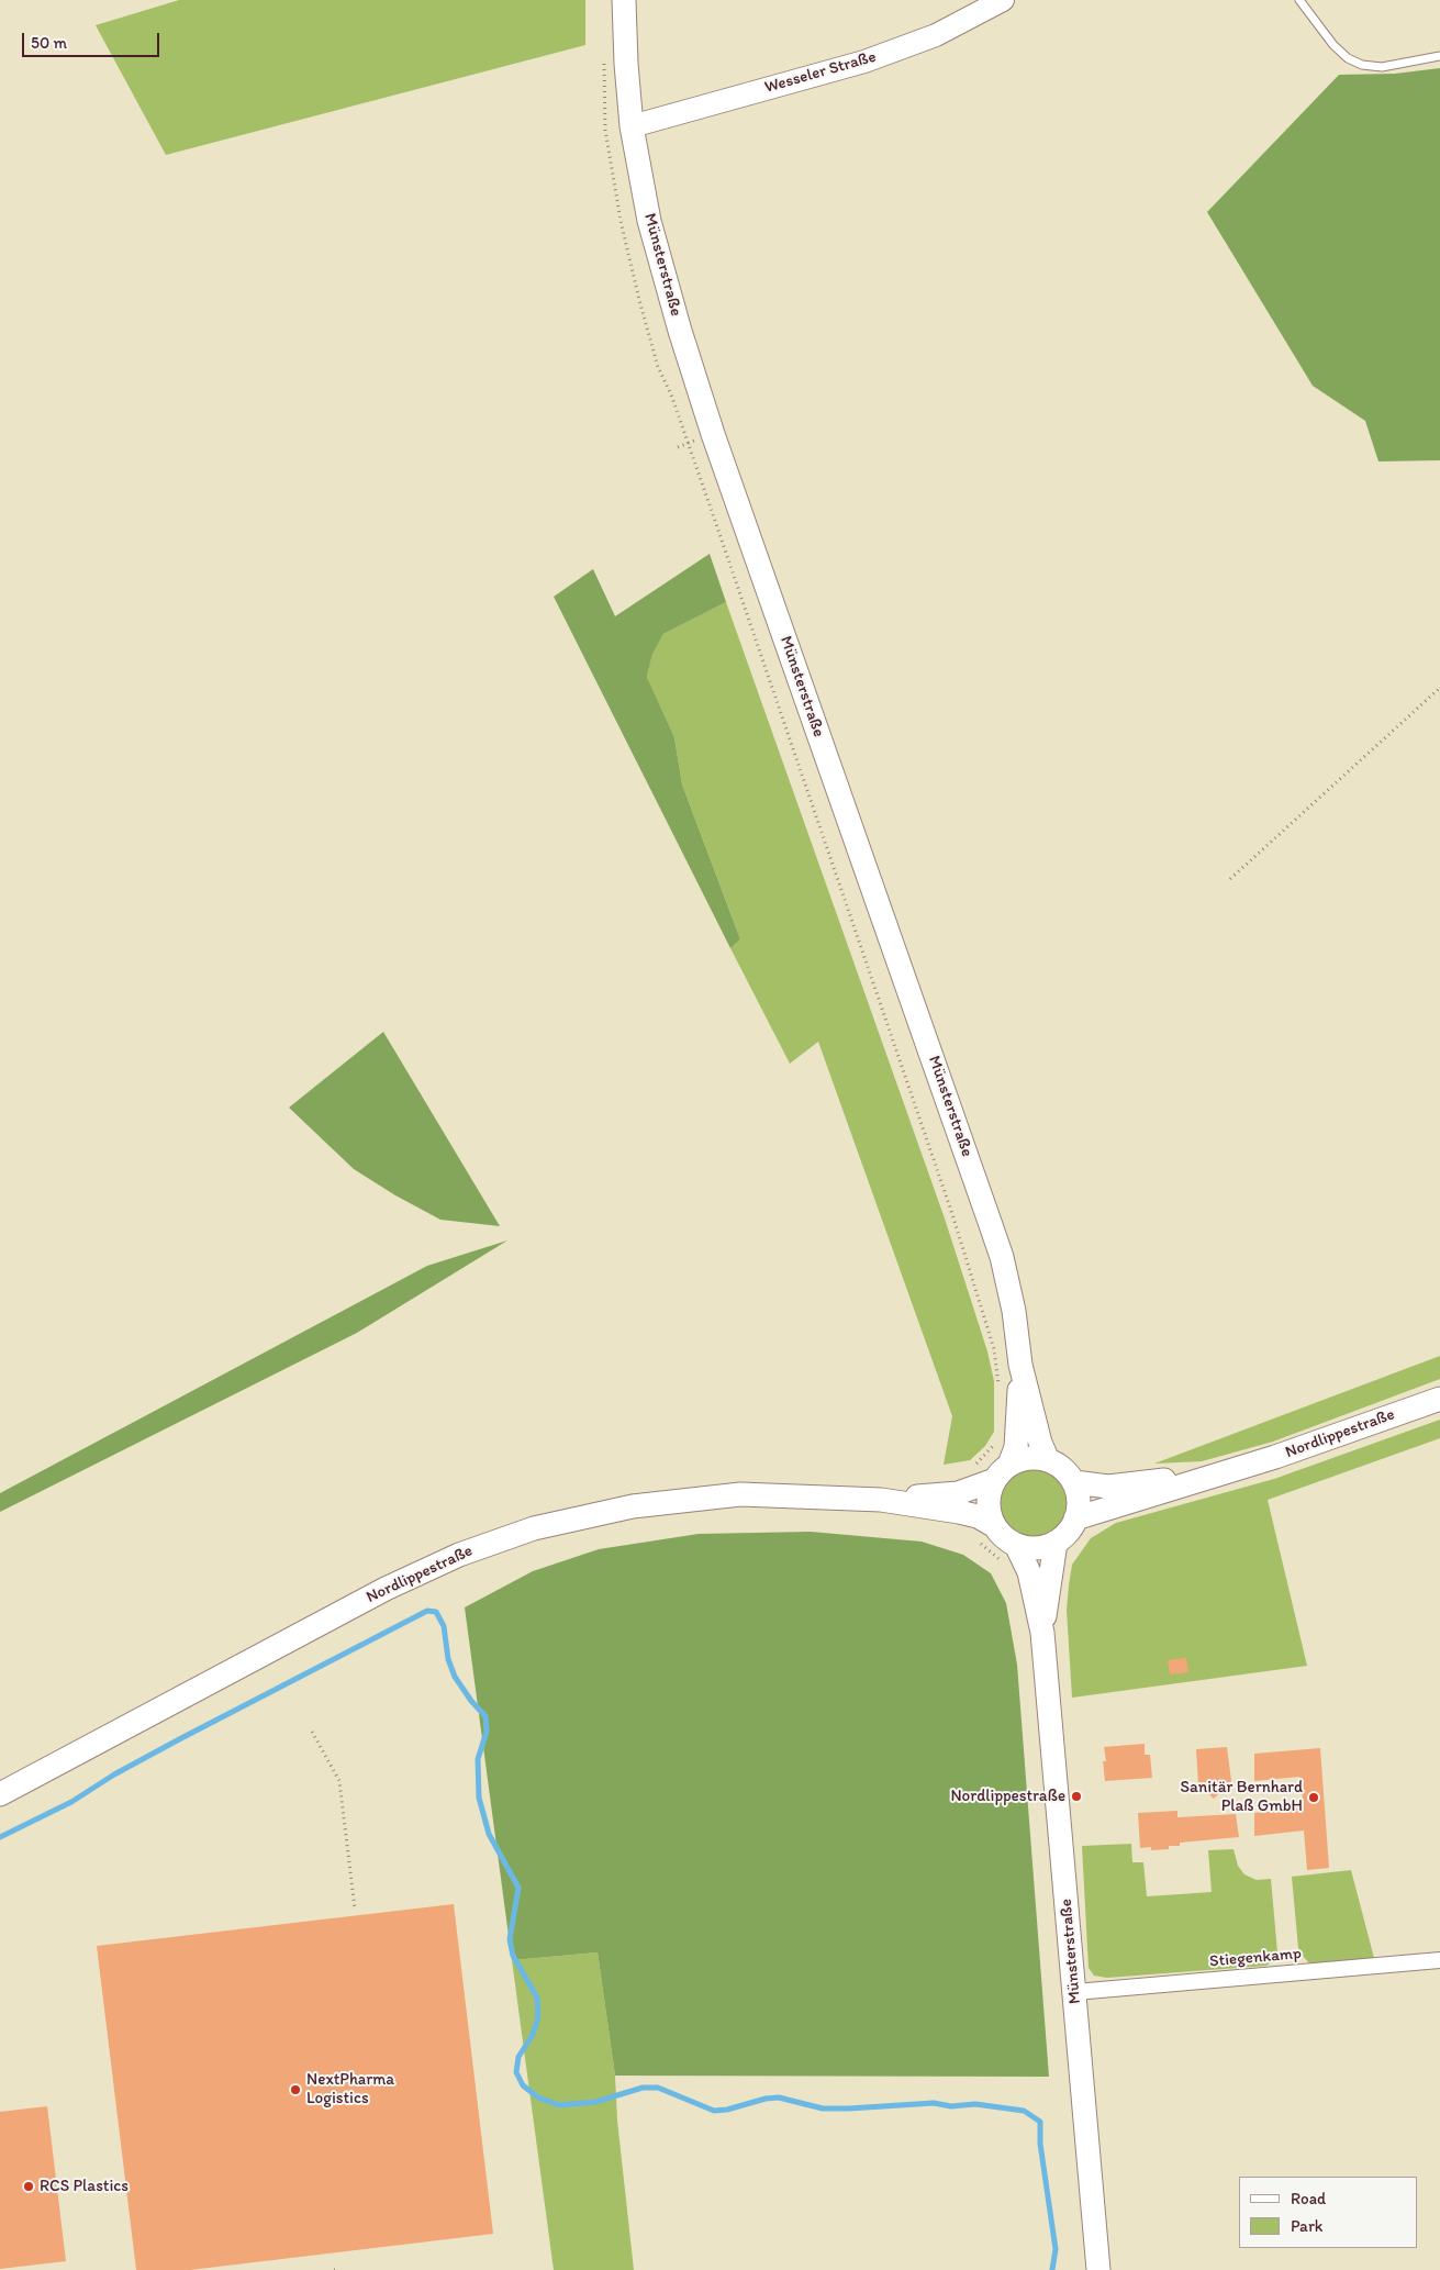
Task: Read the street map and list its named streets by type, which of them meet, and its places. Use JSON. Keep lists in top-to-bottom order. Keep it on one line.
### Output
{"streets":{"main road":["Münsterstraße","Nordlippestraße"],"street":["Wesseler Straße","Stiegenkamp"]},"crossings":[["Wesseler Straße","Münsterstraße"],["Münsterstraße","Nordlippestraße"],["Münsterstraße","Stiegenkamp"]],"places":["Nordlippestraße","Sanitär Bernhard Plaß GmbH","NextPharma Logistics","RCS Plastics"],"legend":["Road","Park"],"scale_bar":"50 m"}
